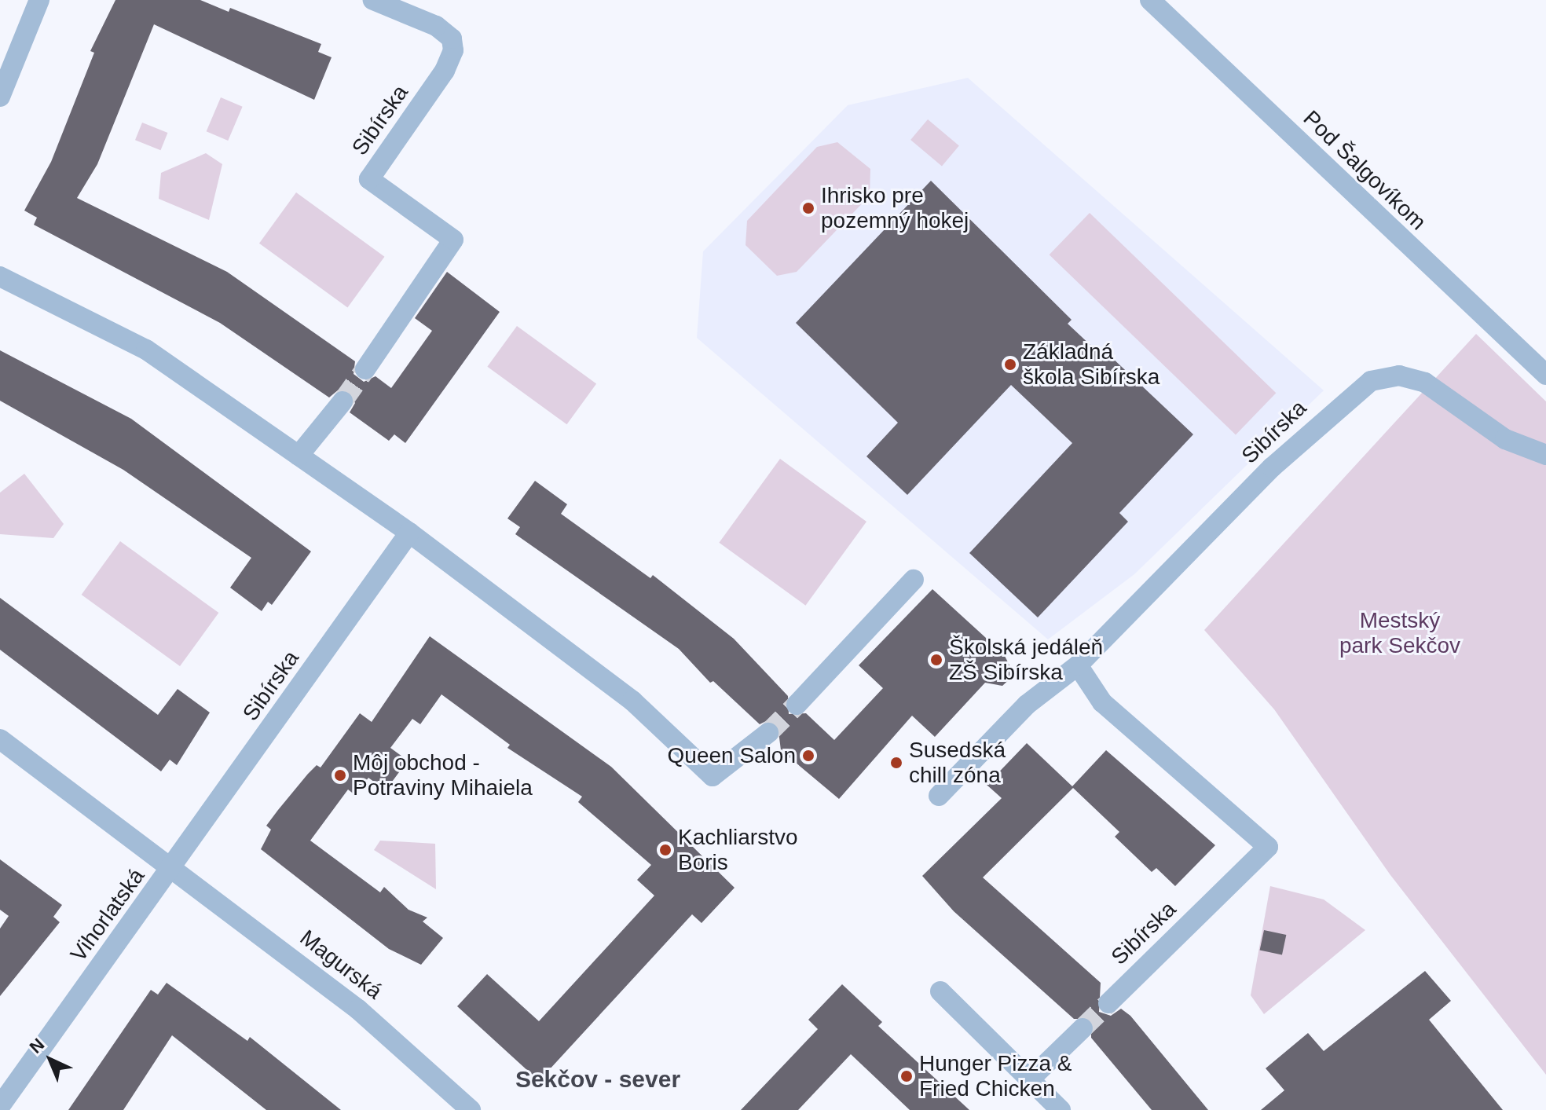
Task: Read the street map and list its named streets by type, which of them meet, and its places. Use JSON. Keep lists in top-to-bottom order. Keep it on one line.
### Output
{"streets":{"street":["Sibírska","Pod Šalgovíkom","Vihorlatská","Magurská"]},"crossings":[["Sibírska","Vihorlatská"],["Sibírska","Magurská"],["Vihorlatská","Magurská"]],"districts":["Sekčov - sever"],"parks":["Mestský park Sekčov"],"places":["Ihrisko pre pozemný hokej","Základná škola Sibírska","Školská jedáleň ZŠ Sibírska","Queen Salon","Susedská chill zóna","Môj obchod - Potraviny Mihaiela","Kachliarstvo Boris","Hunger Pizza & Fried Chicken"],"north":"top left"}
